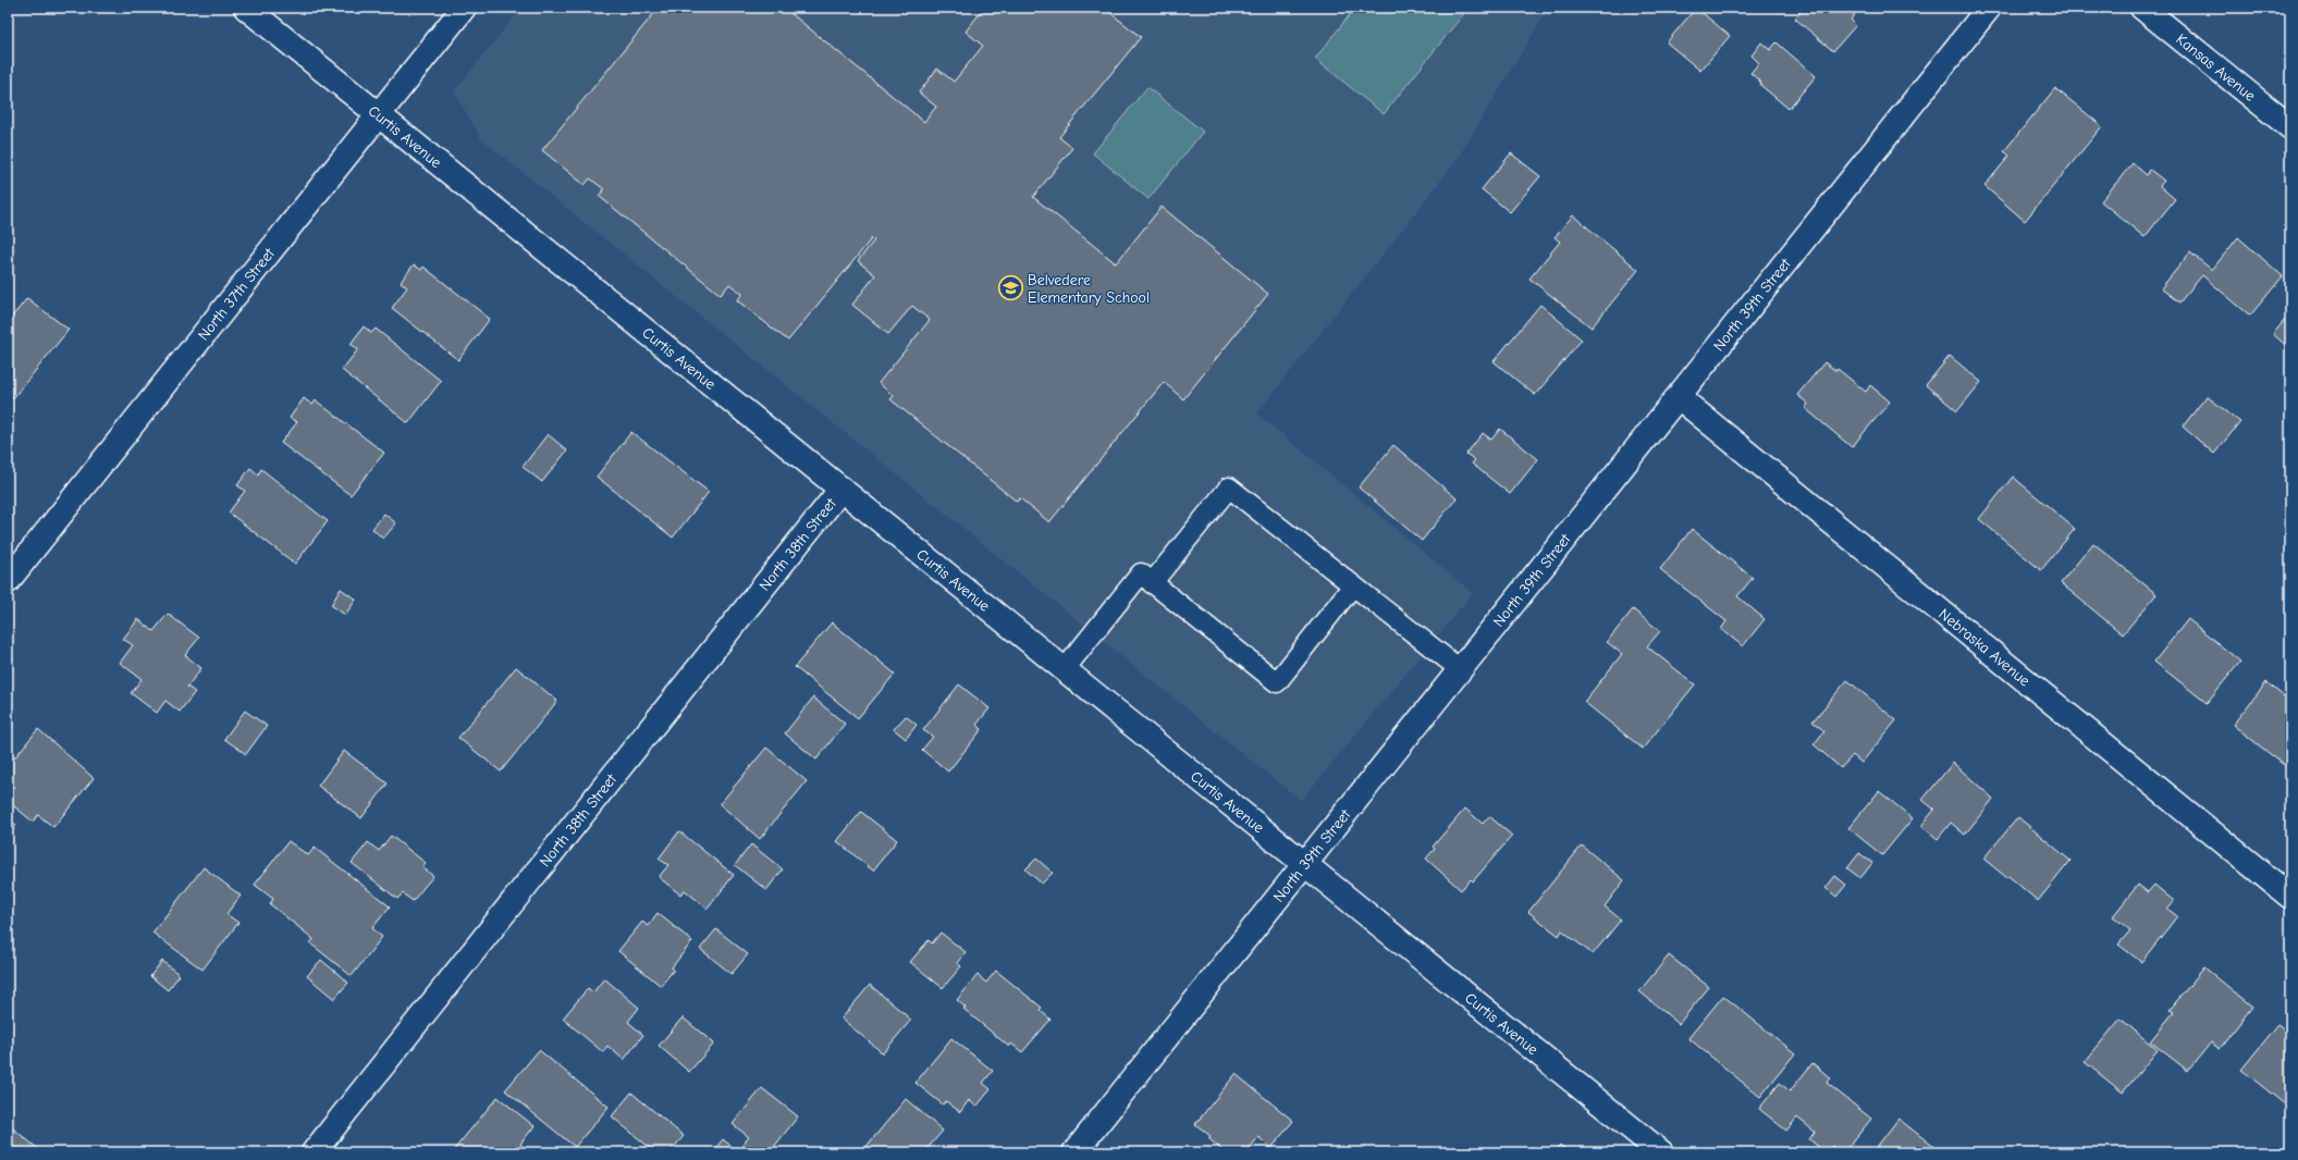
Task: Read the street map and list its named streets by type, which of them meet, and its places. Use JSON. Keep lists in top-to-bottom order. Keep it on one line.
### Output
{"streets":{"street":["Kansas Avenue","Curtis Avenue","North 37th Street","North 39th Street","North 38th Street","Nebraska Avenue"]},"crossings":[["Curtis Avenue","North 37th Street"],["Curtis Avenue","North 39th Street"],["Curtis Avenue","North 38th Street"],["North 39th Street","Nebraska Avenue"]],"places":{"school or university":["Belvedere Elementary School"]}}
